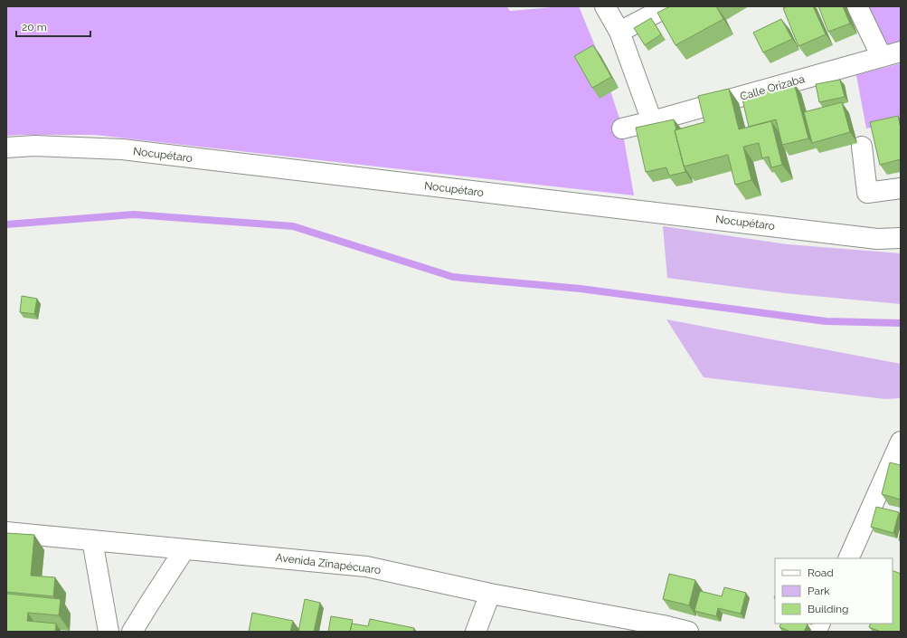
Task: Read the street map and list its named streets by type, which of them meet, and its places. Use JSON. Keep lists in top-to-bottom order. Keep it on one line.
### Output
{"streets":{"street":["Calle Orizaba","Nocupétaro","Avenida Zinapécuaro"]},"legend":["Road","Park","Building"],"scale_bar":"20 m"}
